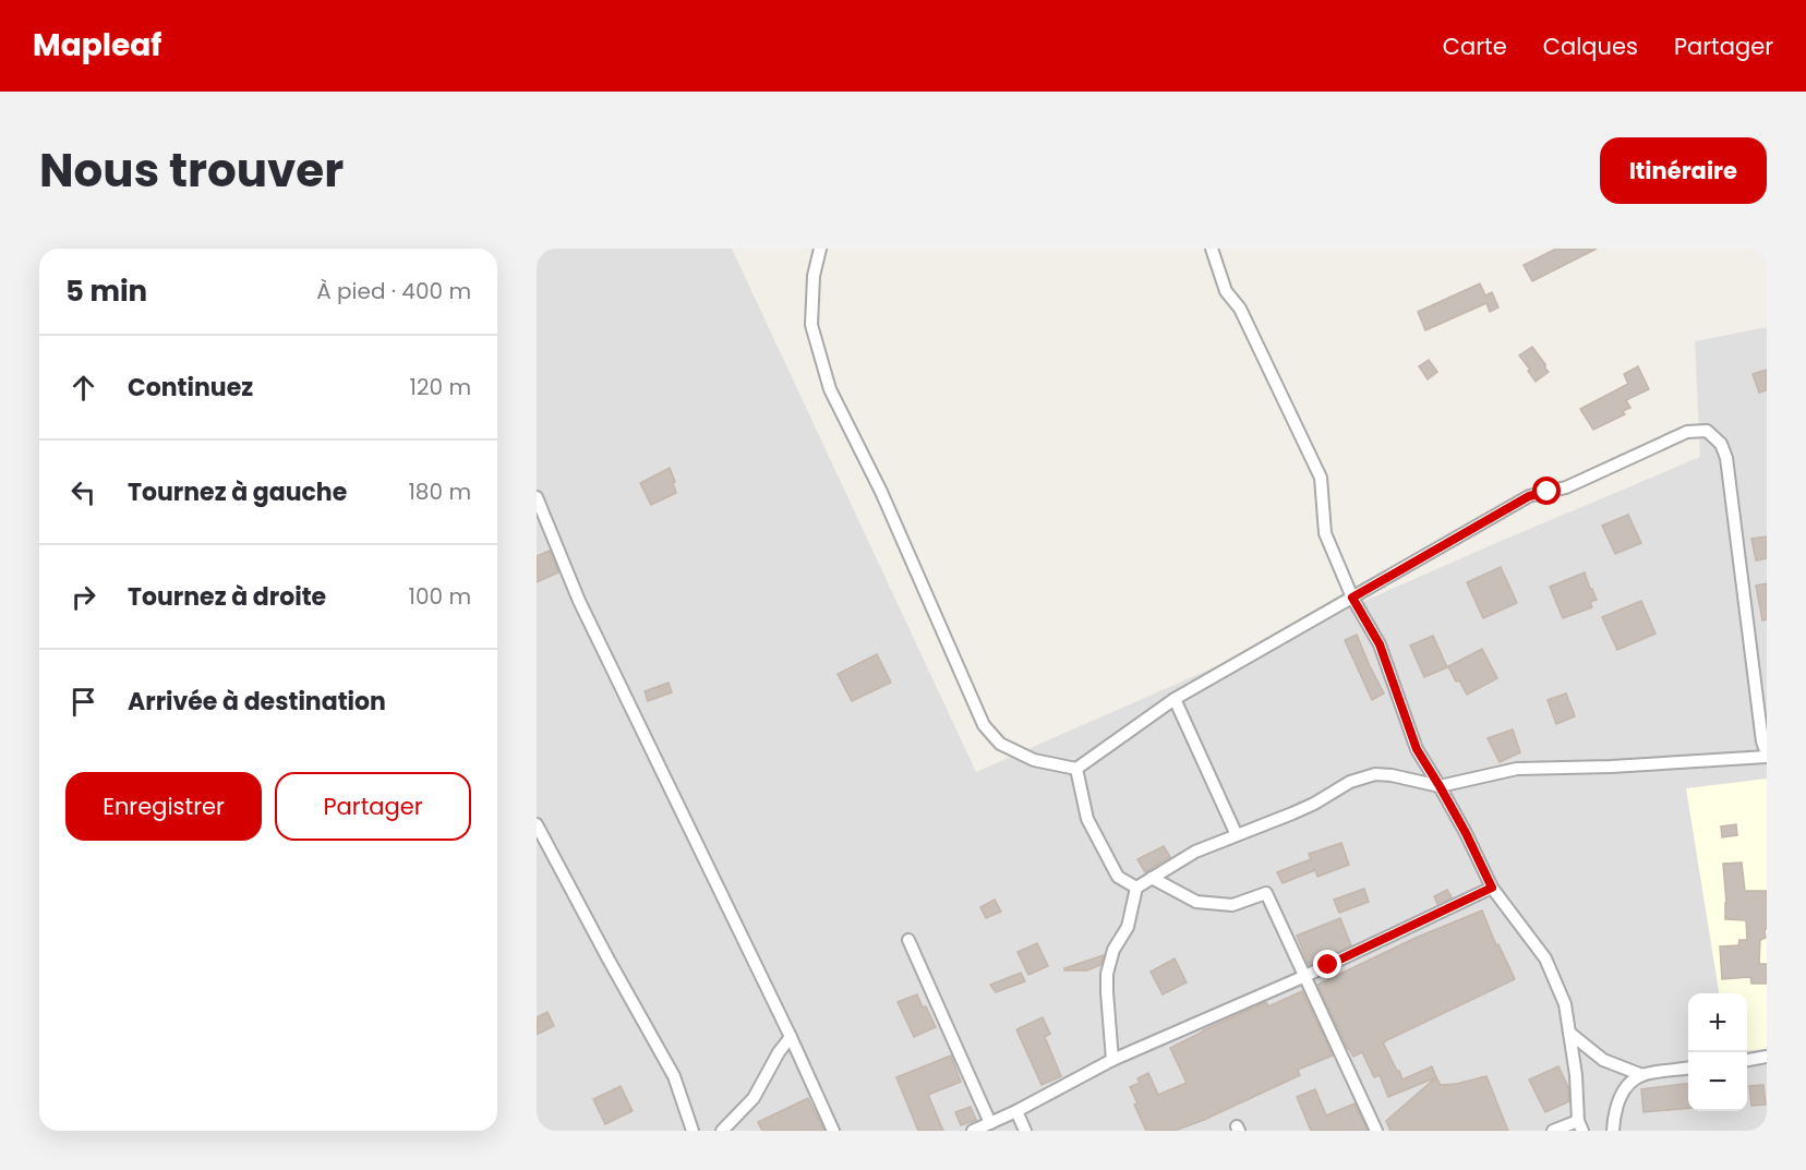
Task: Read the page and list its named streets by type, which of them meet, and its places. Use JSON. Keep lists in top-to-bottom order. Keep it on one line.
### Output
{"page":{"header":"Mapleaf","nav":["Carte","Calques","Partager"],"title":"Nous trouver","buttons":["Itinéraire",["Enregistrer","Partager"]],"heading":["5 min","À pied · 400 m"],"list":[["Continuez","120 m"],["Tournez à gauche","180 m"],["Tournez à droite","100 m"],"Arrivée à destination"],"map_buttons":["+","−"]}}
